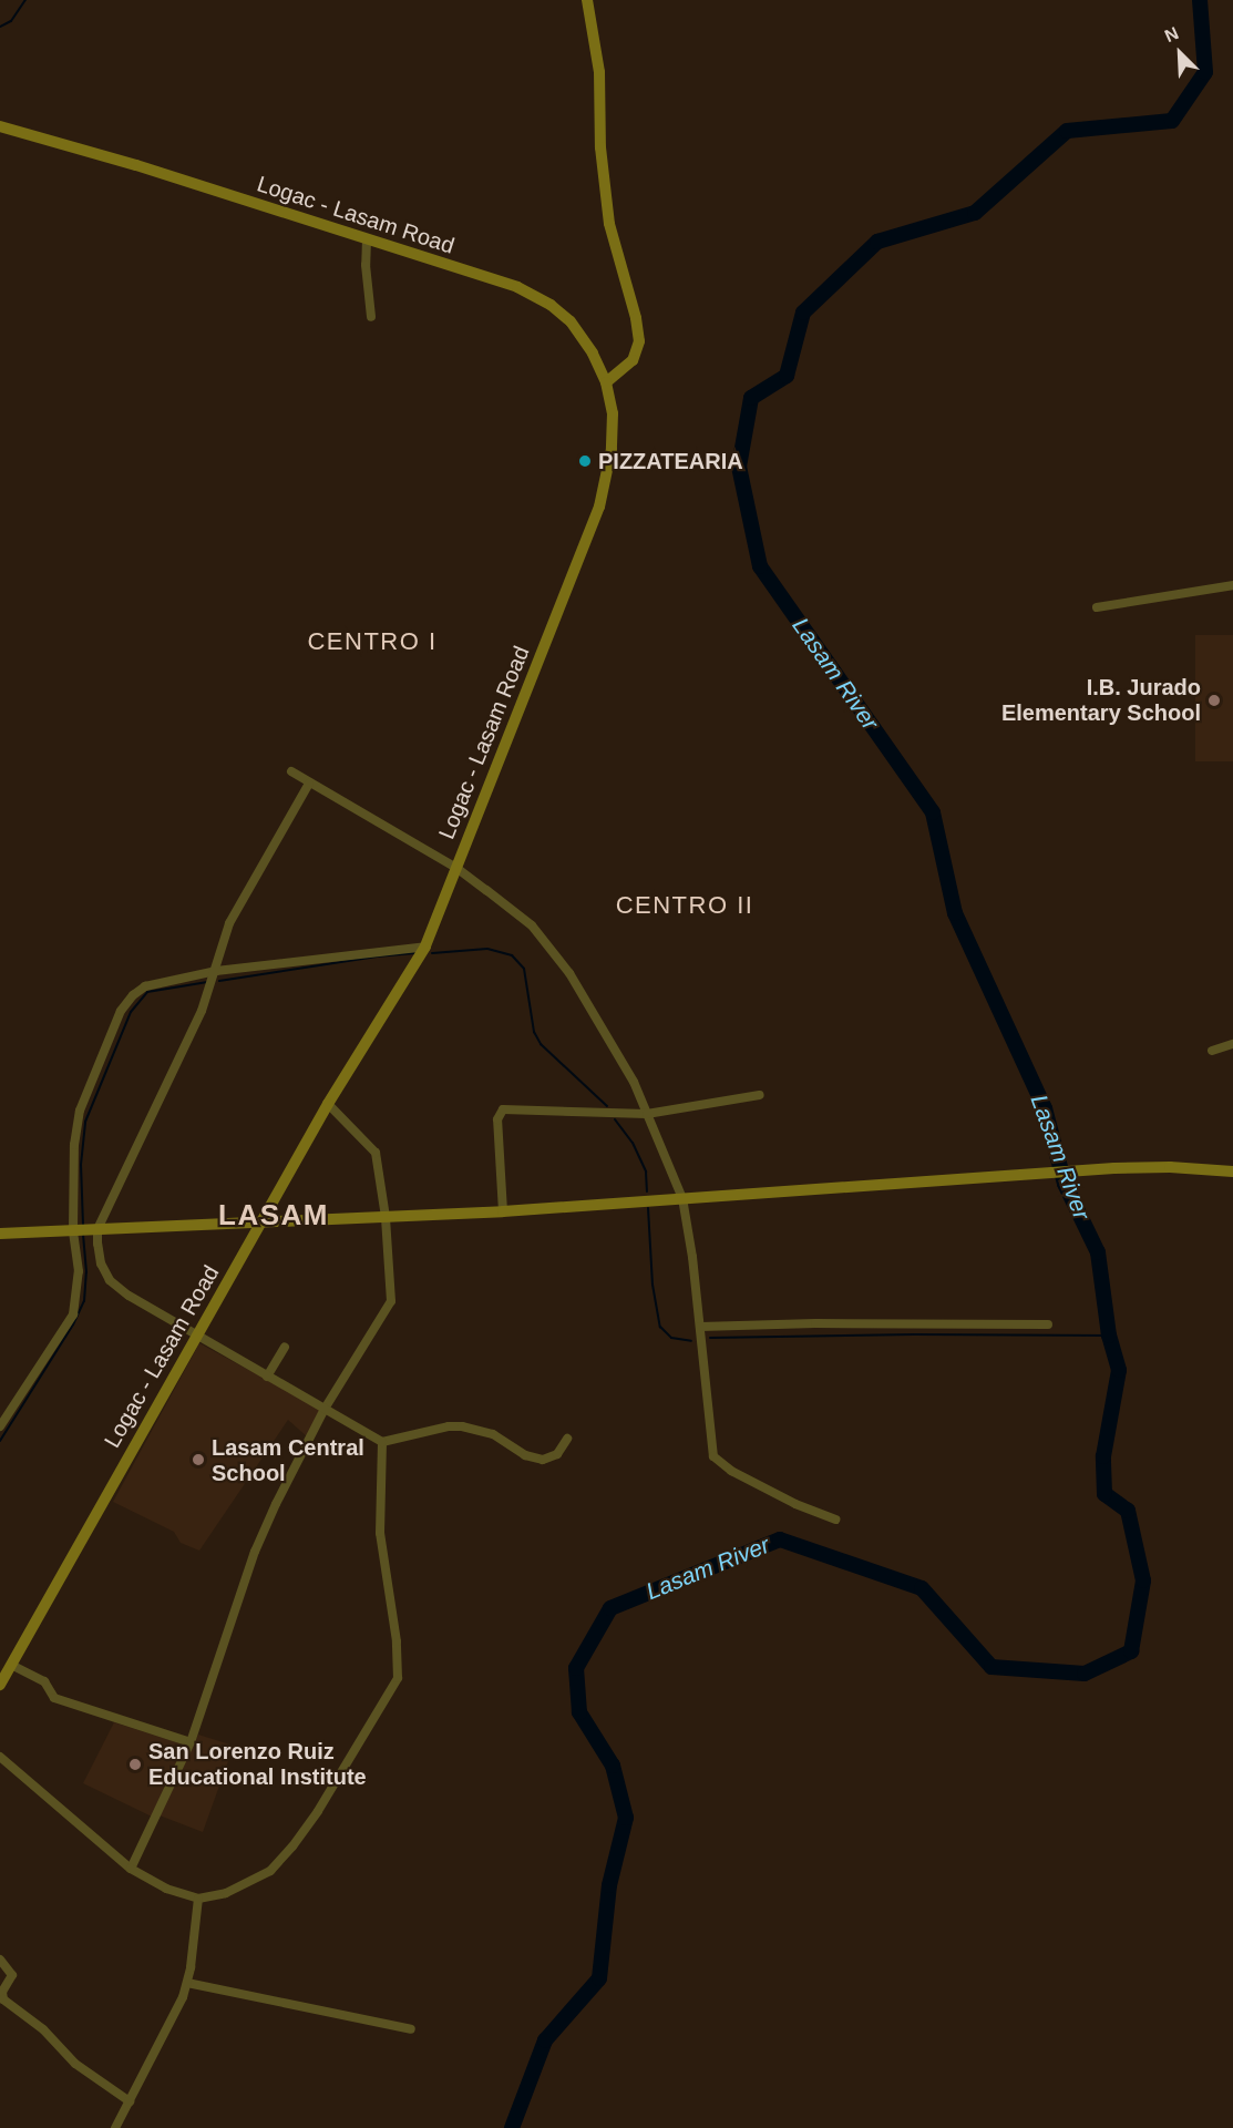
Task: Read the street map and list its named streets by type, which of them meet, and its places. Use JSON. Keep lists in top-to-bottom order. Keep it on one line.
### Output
{"streets":{"main road":["Logac - Lasam Road"]},"districts":["CENTRO I","CENTRO II","LASAM"],"water":["Lasam River"],"places":["PIZZATEARIA","I.B. Jurado Elementary School","Lasam Central School","San Lorenzo Ruiz Educational Institute"],"north":"top left"}
